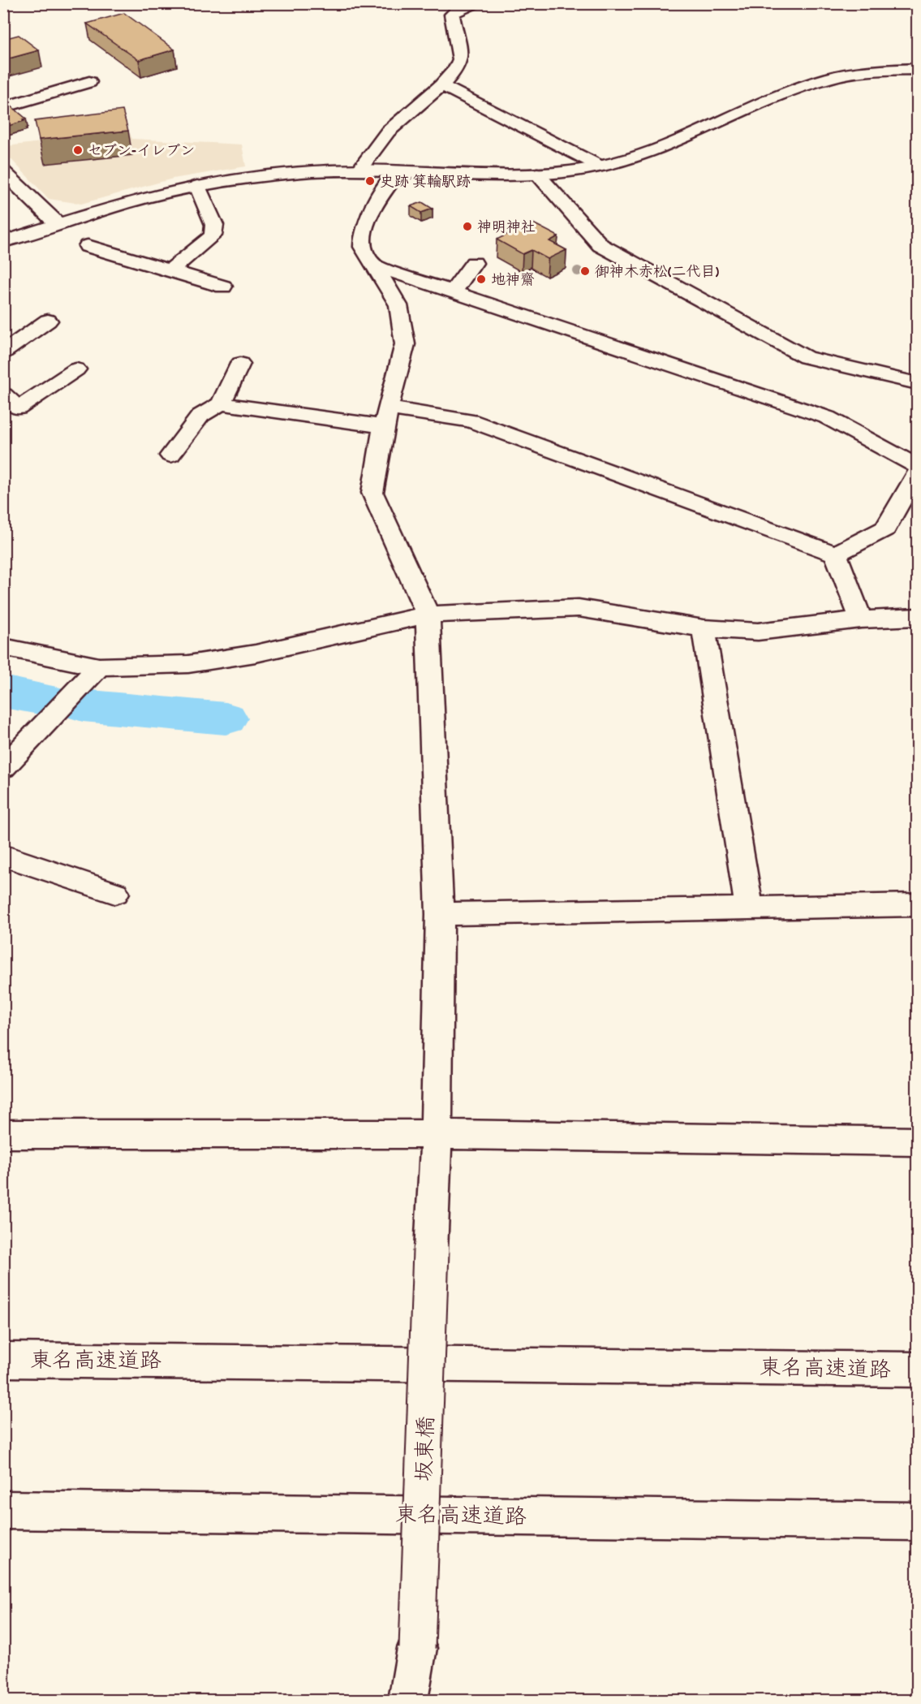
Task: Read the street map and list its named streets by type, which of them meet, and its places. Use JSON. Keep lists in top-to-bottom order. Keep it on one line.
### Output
{"streets":{"main road":["東名高速道路","坂東橋"]},"places":["セブン-イレブン","史跡 箕輪駅跡","神明神社","御神木赤松(二代目)","地神齋"]}
